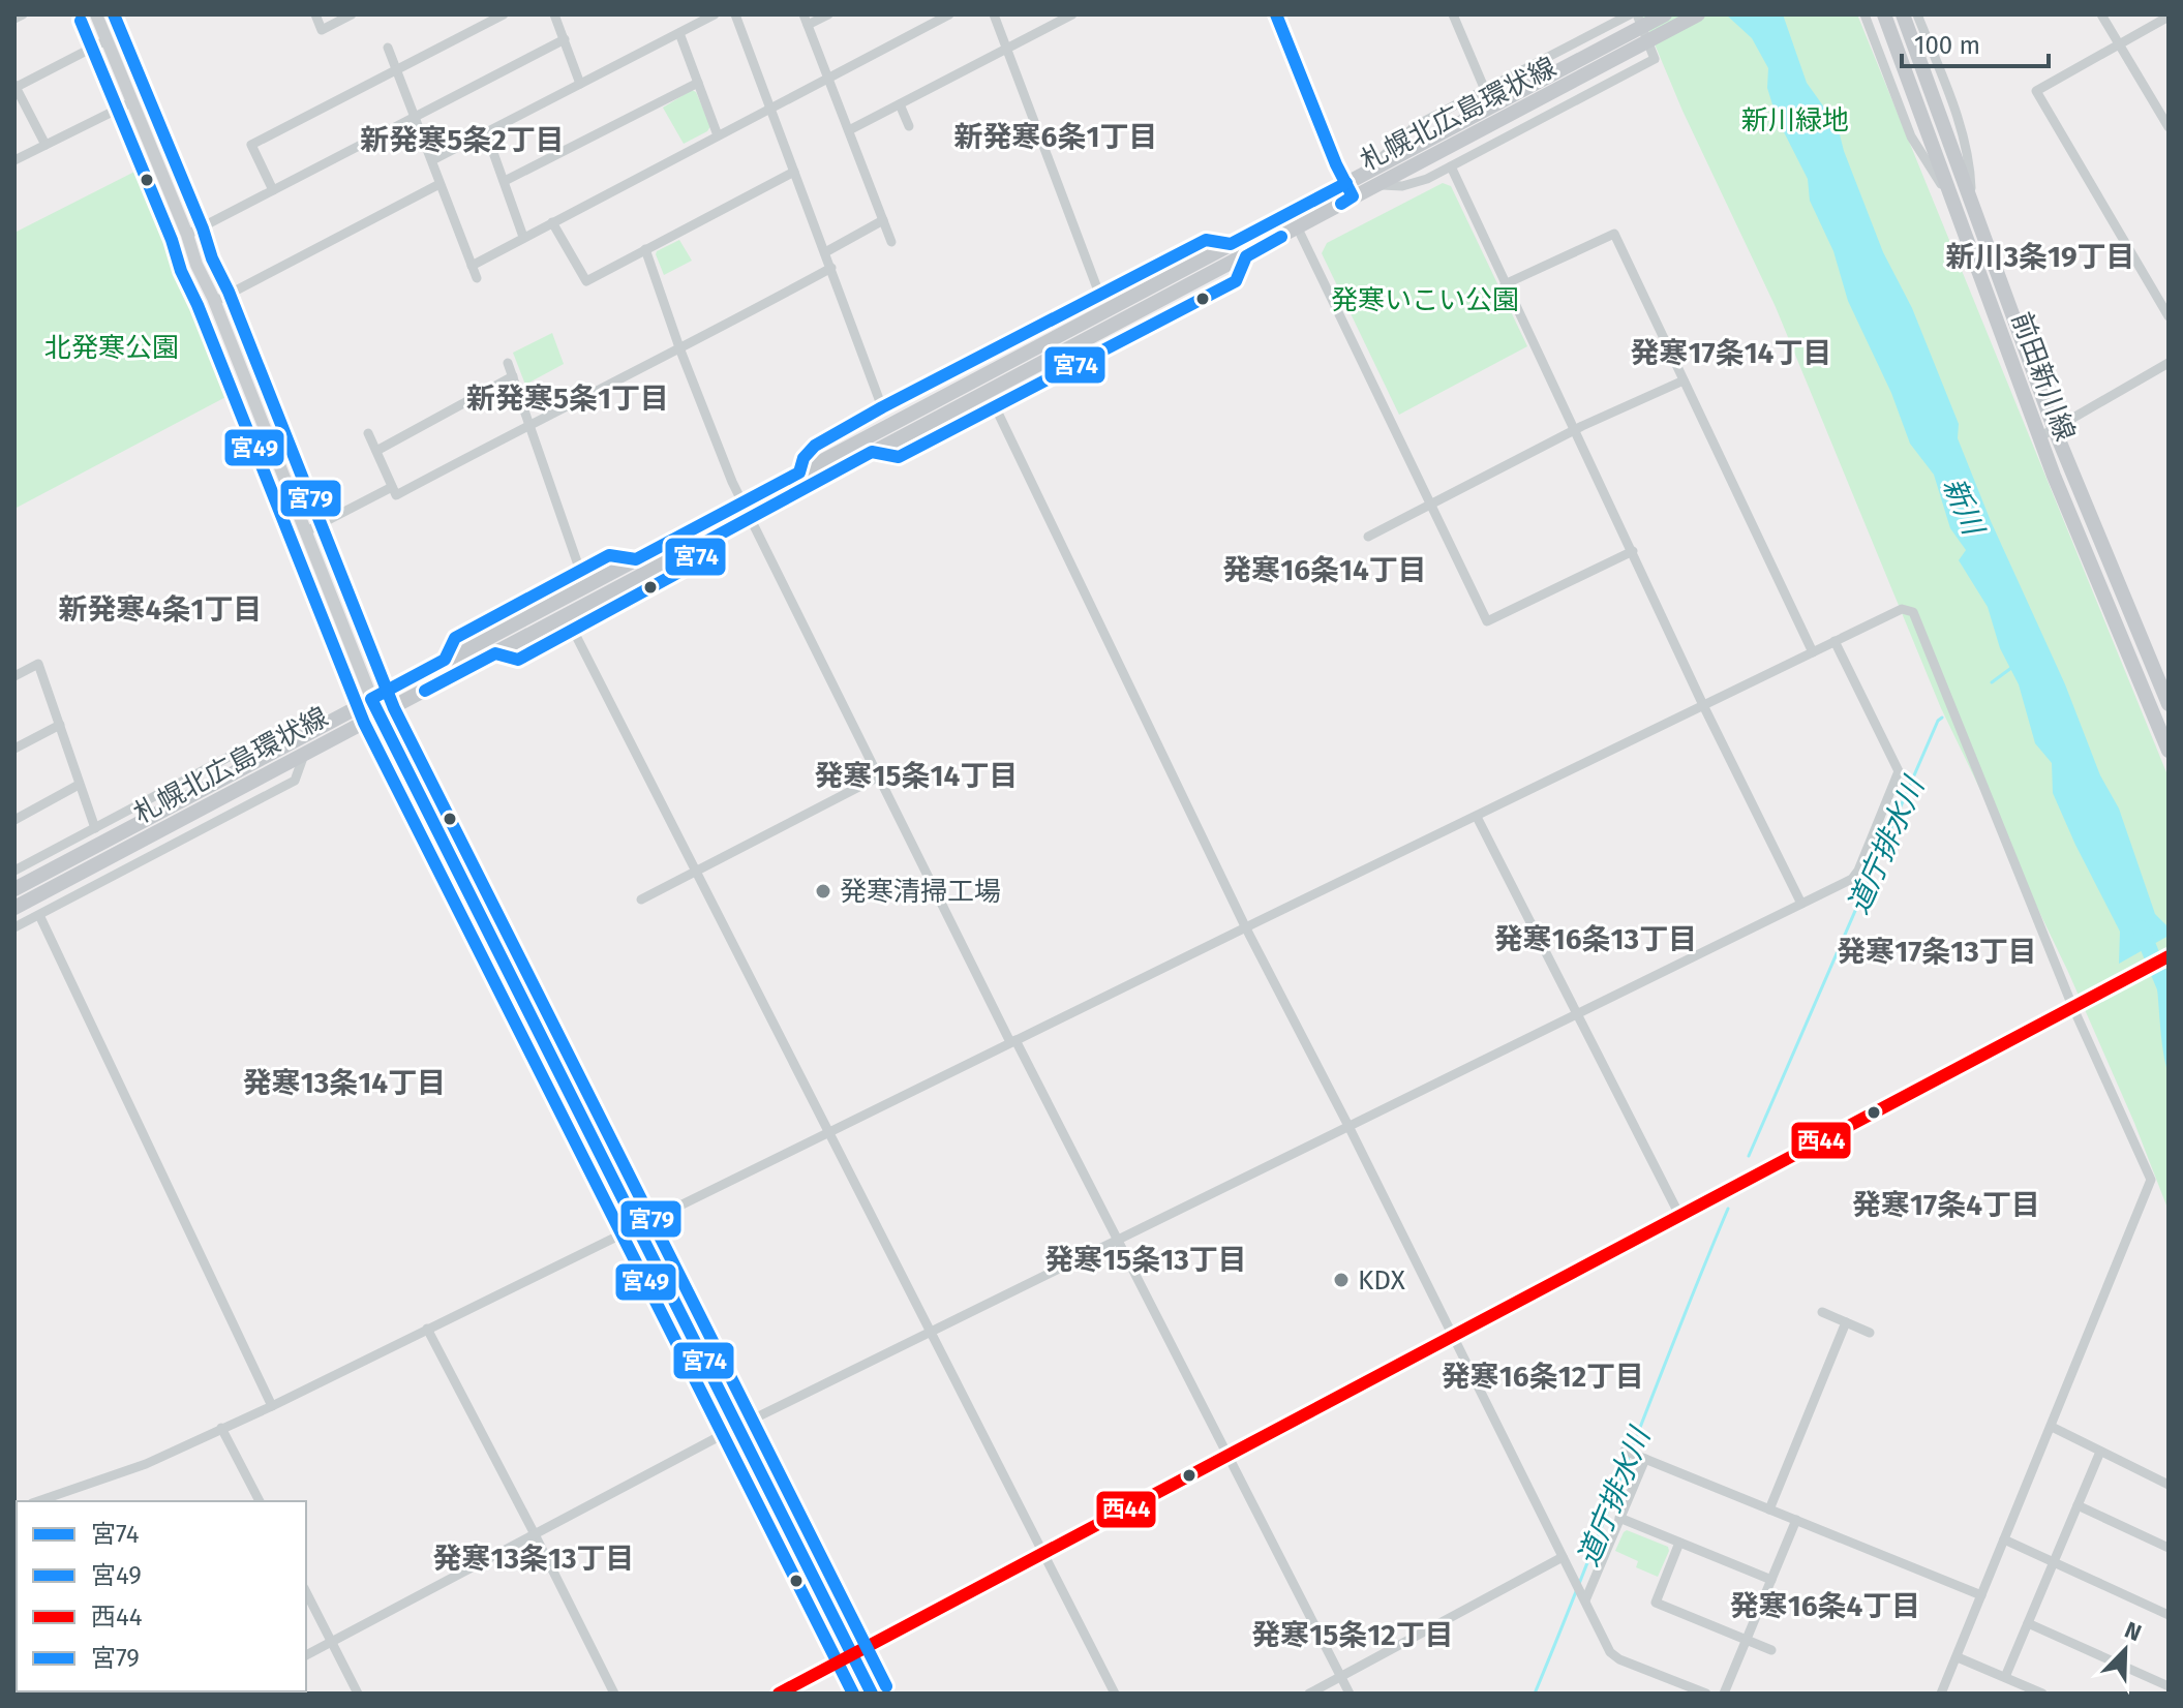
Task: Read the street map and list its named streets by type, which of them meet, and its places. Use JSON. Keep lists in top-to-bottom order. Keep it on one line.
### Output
{"streets":{"main road":["札幌北広島環状線","前田新川線"]},"districts":["新発寒6条1丁目","新発寒5条2丁目","新川3条19丁目","発寒17条14丁目","新発寒5条1丁目","発寒16条14丁目","新発寒4条1丁目","発寒15条14丁目","発寒16条13丁目","発寒17条13丁目","発寒13条14丁目","発寒17条4丁目","発寒15条13丁目","発寒16条12丁目","発寒13条13丁目","発寒16条4丁目","発寒15条12丁目"],"water":["新川","道庁排水川"],"parks":["新川緑地","発寒いこい公園","北発寒公園"],"places":["発寒清掃工場","KDX"],"lines":["transit line 宮74","transit line 宮79","transit line 宮49","transit line 西44"],"legend":["宮74","宮49","西44","宮79"],"scale_bar":"100 m","north":"top right"}
